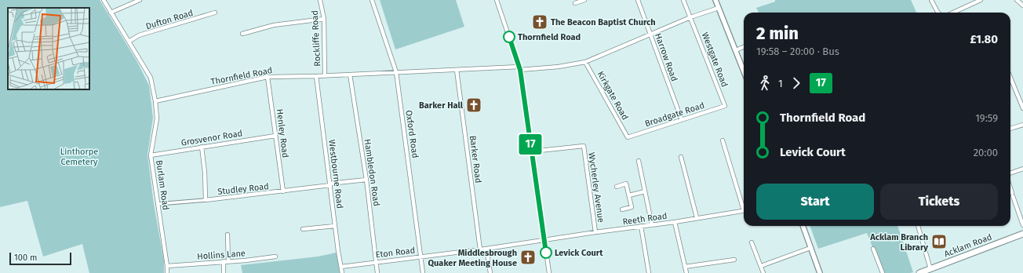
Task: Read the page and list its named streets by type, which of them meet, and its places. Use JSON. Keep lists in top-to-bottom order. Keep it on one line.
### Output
{"streets":{"main road":["Acklam Road"],"street":["Dufton Road","Rockliffe Road","Harrow Road","Westgate Road","Thornfield Road","Kirkgate Road","Broadgate Road","Henley Road","Oxford Road","Grosvenor Road","Barker Road","Hambledon Road","Westbourne Road","Burlam Road","Wycherley Avenue","Studley Road","Reeth Road","Eton Road","Hollins Lane"]},"crossings":[["Dufton Road","Burlam Road"],["Rockliffe Road","Thornfield Road"],["Harrow Road","Thornfield Road"],["Harrow Road","Broadgate Road"],["Westgate Road","Thornfield Road"],["Westgate Road","Broadgate Road"],["Thornfield Road","Kirkgate Road"],["Thornfield Road","Henley Road"],["Thornfield Road","Oxford Road"],["Thornfield Road","Barker Road"],["Thornfield Road","Hambledon Road"],["Thornfield Road","Westbourne Road"],["Thornfield Road","Burlam Road"],["Kirkgate Road","Broadgate Road"],["Henley Road","Grosvenor Road"],["Henley Road","Studley Road"],["Oxford Road","Eton Road"],["Grosvenor Road","Burlam Road"],["Barker Road","Eton Road"],["Hambledon Road","Studley Road"],["Hambledon Road","Eton Road"],["Westbourne Road","Studley Road"],["Westbourne Road","Eton Road"],["Burlam Road","Studley Road"],["Burlam Road","Hollins Lane"],["Wycherley Avenue","Reeth Road"],["Reeth Road","Eton Road"]],"parks":["Linthorpe Cemetery"],"places":{"church":["The Beacon Baptist Church","Barker Hall","Middlesbrough Quaker Meeting House"],"other":["Thornfield Road","Levick Court"],"library":["Acklam Branch Library"]},"lines":["bus line 17"],"scale_bar":"100 m","page":{"on_map":"17","heading":["2 min","19:58 – 20:00 · Bus","£1.80"],"legs":["1","17"],"list":[{"name":"Thornfield Road","value":"19:59"},{"name":"Levick Court","value":"20:00"}],"buttons":["Start","Tickets"],"scale":"100 m"}}
